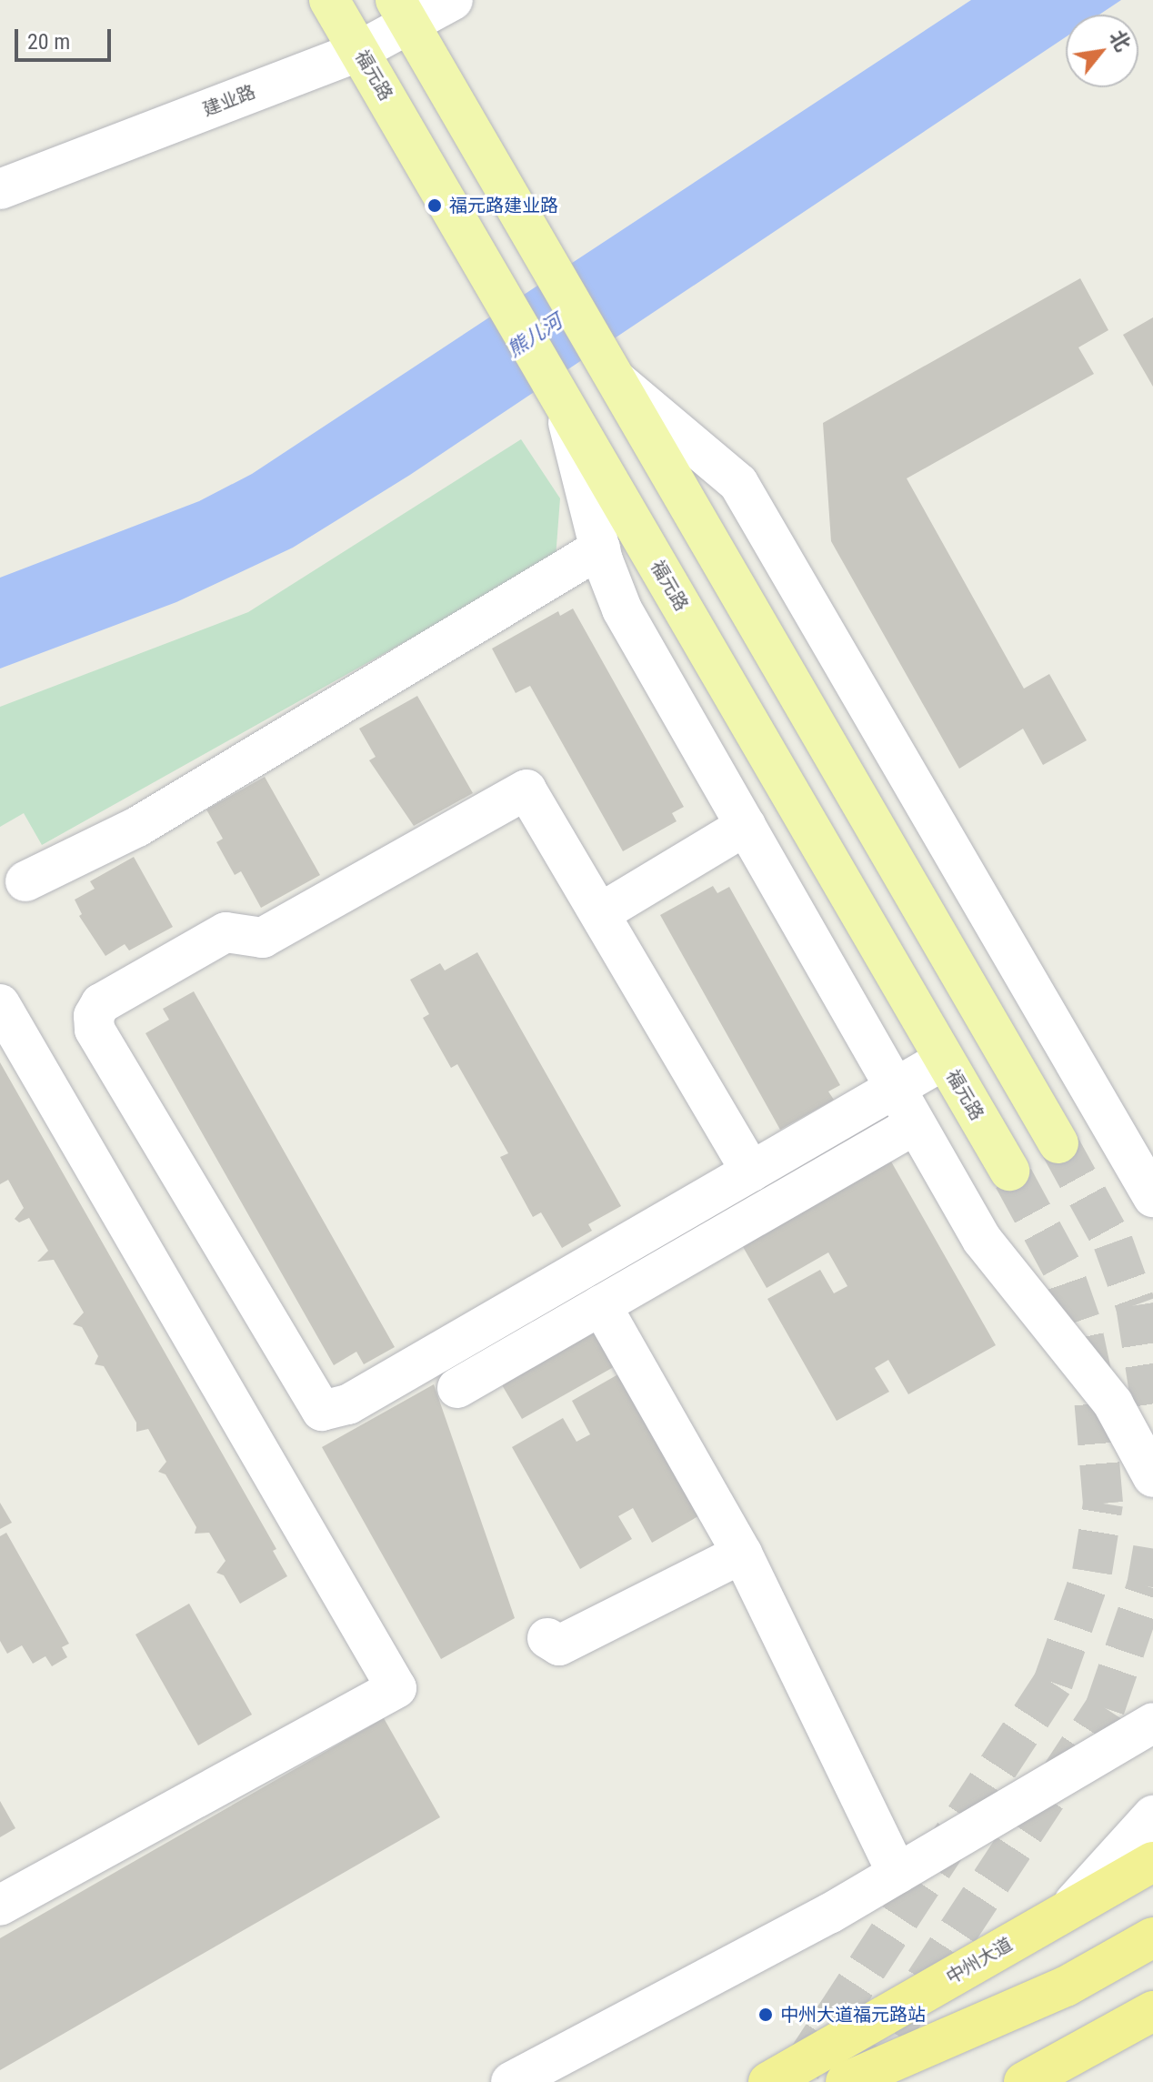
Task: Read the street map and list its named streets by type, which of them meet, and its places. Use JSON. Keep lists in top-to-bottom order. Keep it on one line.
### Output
{"streets":{"highway":["中州大道"],"main road":["福元路"],"street":["建业路"]},"crossings":[["福元路","建业路"]],"water":["熊儿河"],"places":["福元路建业路","中州大道福元路站"],"scale_bar":"20 m","north":"top right"}
